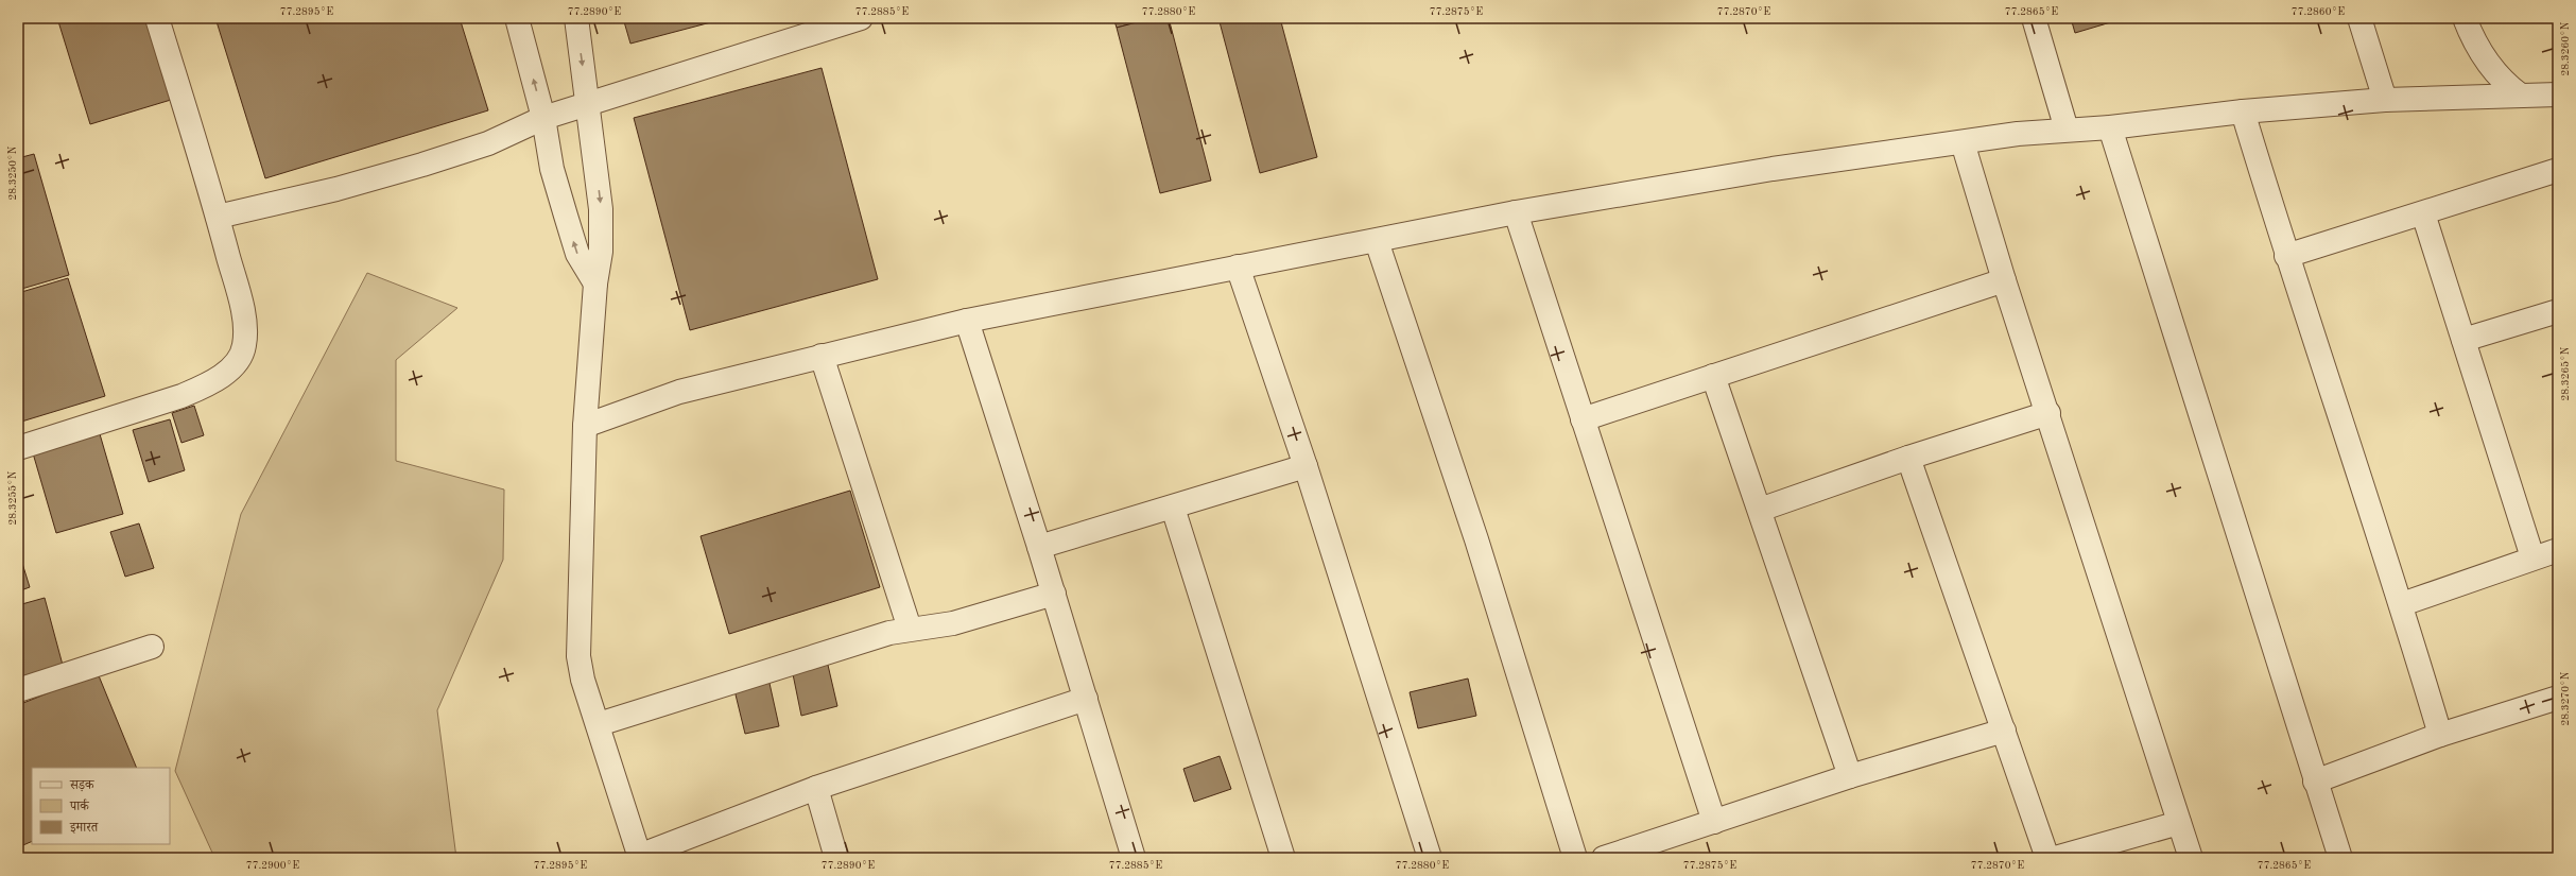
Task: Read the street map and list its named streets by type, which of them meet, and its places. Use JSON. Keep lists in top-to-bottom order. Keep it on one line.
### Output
{"legend":["सड़क","पार्क","इमारत"],"coordinates":["77.2895°E","77.2890°E","77.2885°E","77.2880°E","77.2875°E","77.2870°E","77.2865°E","77.2860°E","28.3260°N","28.3250°N","28.3265°N","28.3255°N","28.3270°N","77.2900°E"]}
